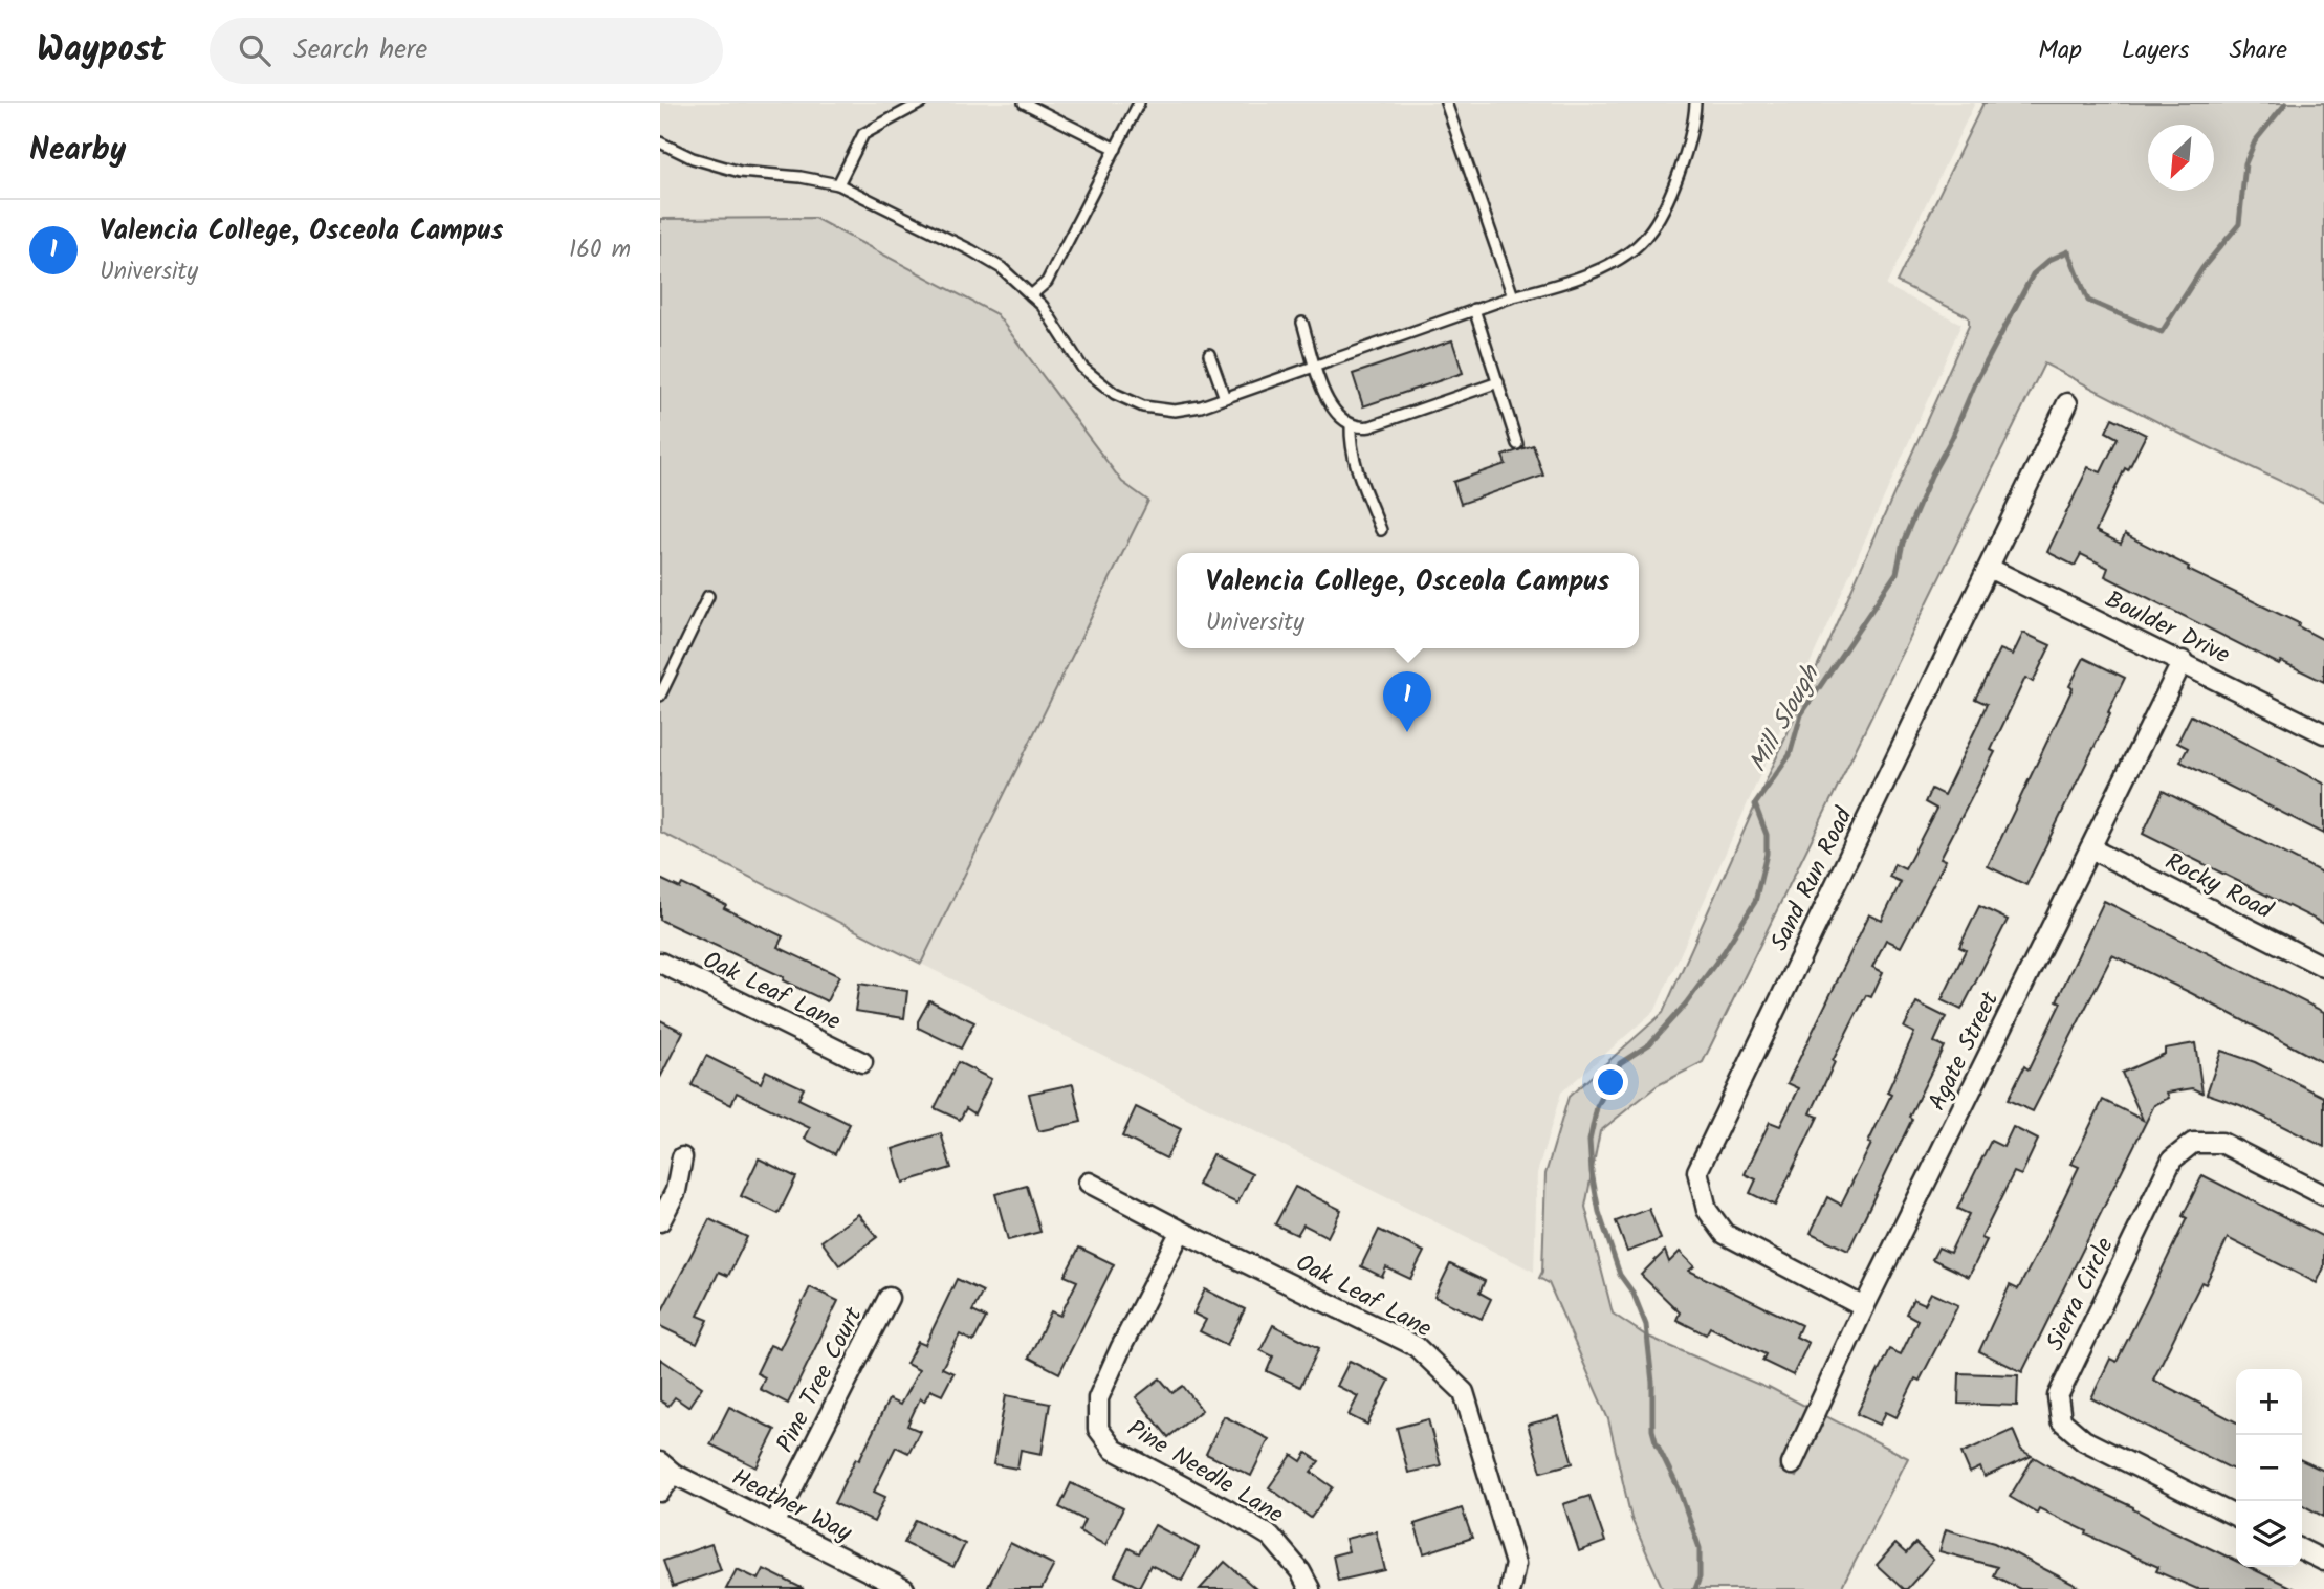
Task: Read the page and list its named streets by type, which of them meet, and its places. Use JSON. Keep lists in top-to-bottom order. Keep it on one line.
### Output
{"streets":{"street":["Boulder Drive","Sand Run Road","Rocky Road","Oak Leaf Lane","Agate Street","Sierra Circle","Pine Tree Court","Pine Needle Lane","Heather Way"]},"crossings":[["Boulder Drive","Sand Run Road"],["Boulder Drive","Agate Street"],["Sand Run Road","Agate Street"],["Rocky Road","Agate Street"],["Oak Leaf Lane","Pine Needle Lane"],["Pine Tree Court","Heather Way"]],"water":["Mill Slough"],"north":"bottom left","page":{"header":"Waypost","search":"Search here","nav":["Map","Layers","Share"],"heading":"Nearby","list":[{"mark":"1","name":"Valencia College, Osceola Campus","note":"University","value":"160 m"}],"popup":["Valencia College, Osceola Campus","University"],"pins":"1","map_buttons":["+","−"]}}
